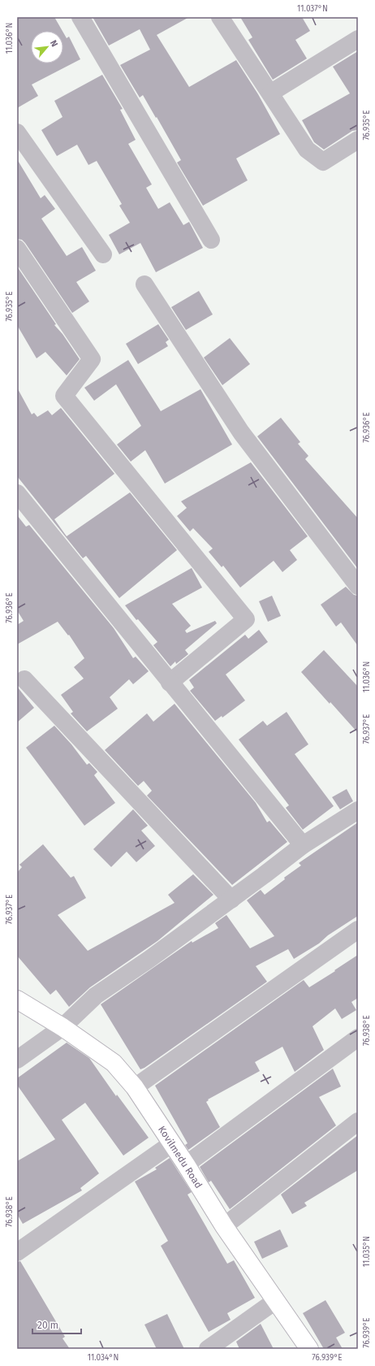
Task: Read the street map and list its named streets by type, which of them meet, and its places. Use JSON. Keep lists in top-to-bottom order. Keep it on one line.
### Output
{"streets":{"street":["Kovilmedu Road"]},"scale_bar":"20 m","north":"top right","coordinates":["11.037°N","11.036°N","76.935°E","76.936°E","76.937°E","76.938°E","11.035°N","76.939°E","11.034°N"]}
